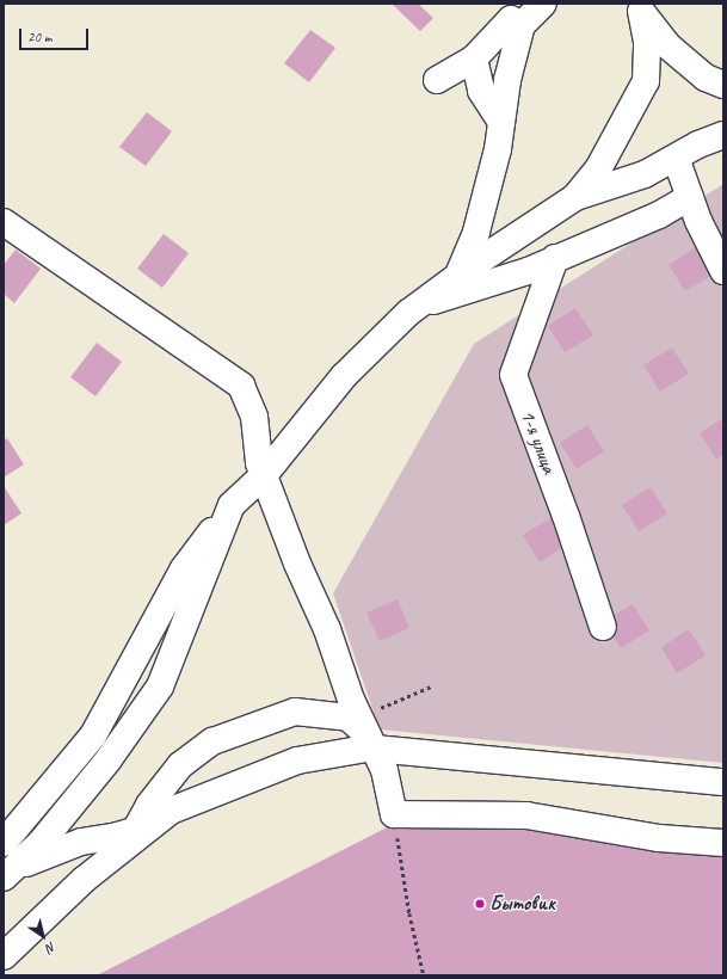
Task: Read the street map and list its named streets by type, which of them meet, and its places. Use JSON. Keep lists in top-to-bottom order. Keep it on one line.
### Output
{"streets":{"street":["1-я улица"]},"places":["Бытовик"],"scale_bar":"20 m","north":"bottom right"}
